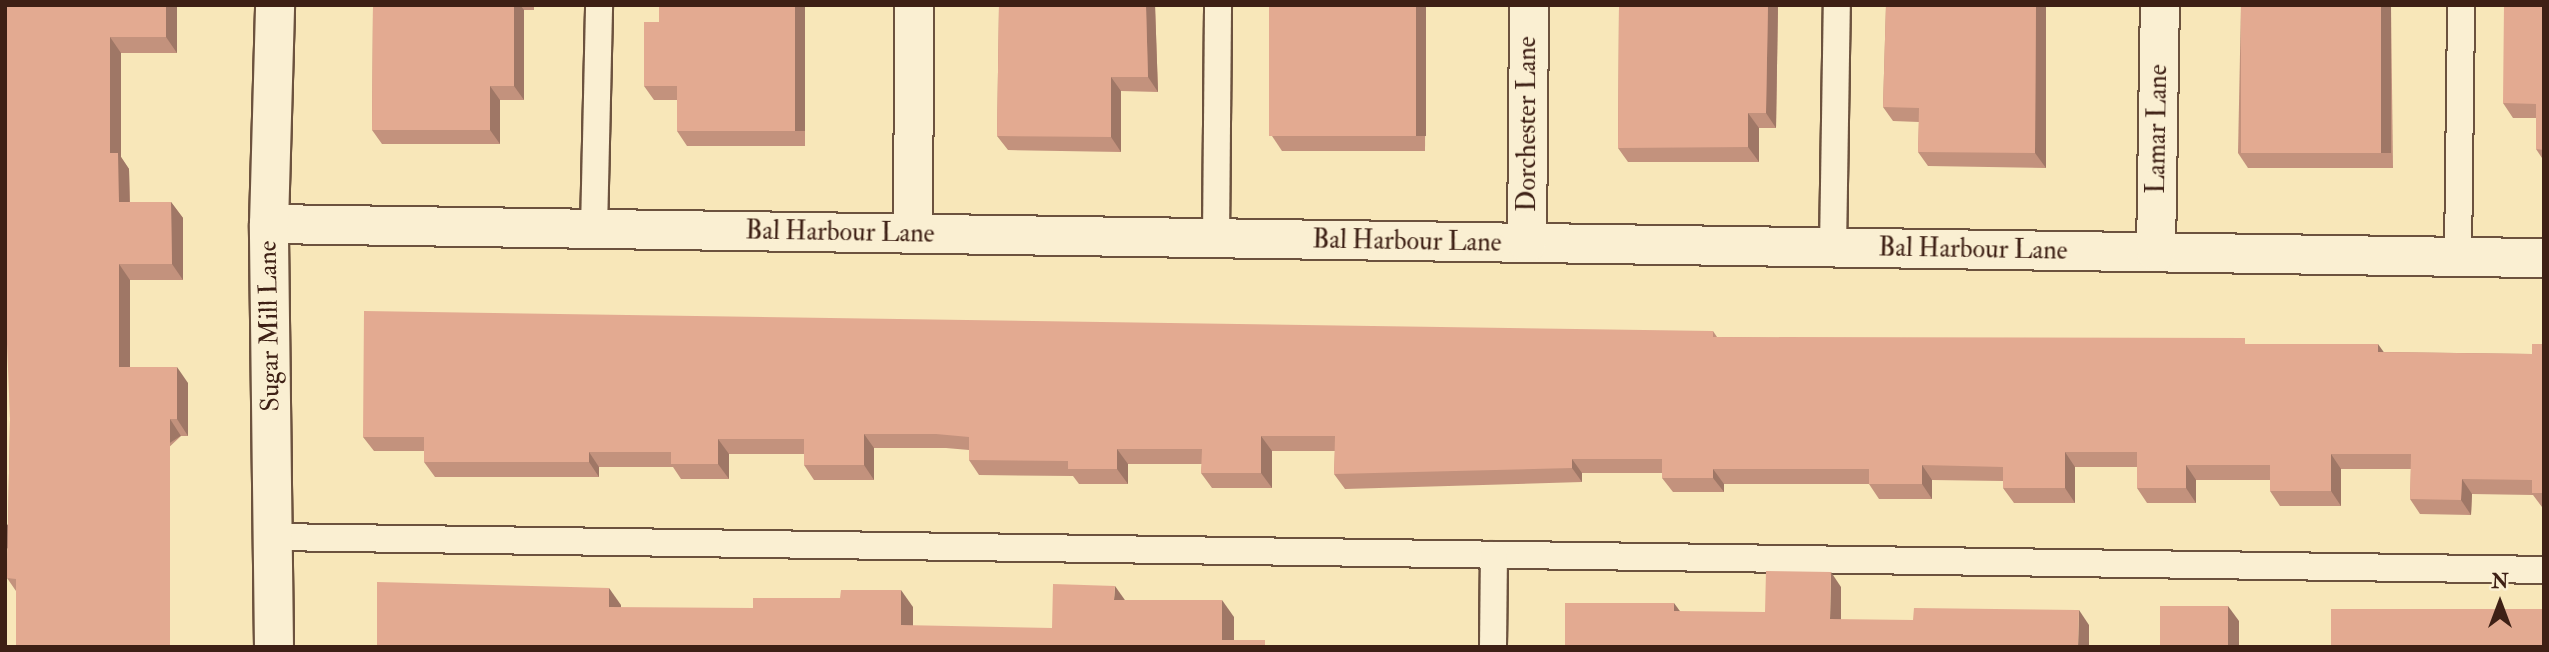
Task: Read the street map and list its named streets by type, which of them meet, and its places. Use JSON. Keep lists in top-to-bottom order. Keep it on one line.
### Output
{"streets":{"street":["Dorchester Lane","Lamar Lane","Bal Harbour Lane","Sugar Mill Lane"]},"crossings":[["Dorchester Lane","Bal Harbour Lane"],["Lamar Lane","Bal Harbour Lane"],["Bal Harbour Lane","Sugar Mill Lane"]],"north":"top"}
